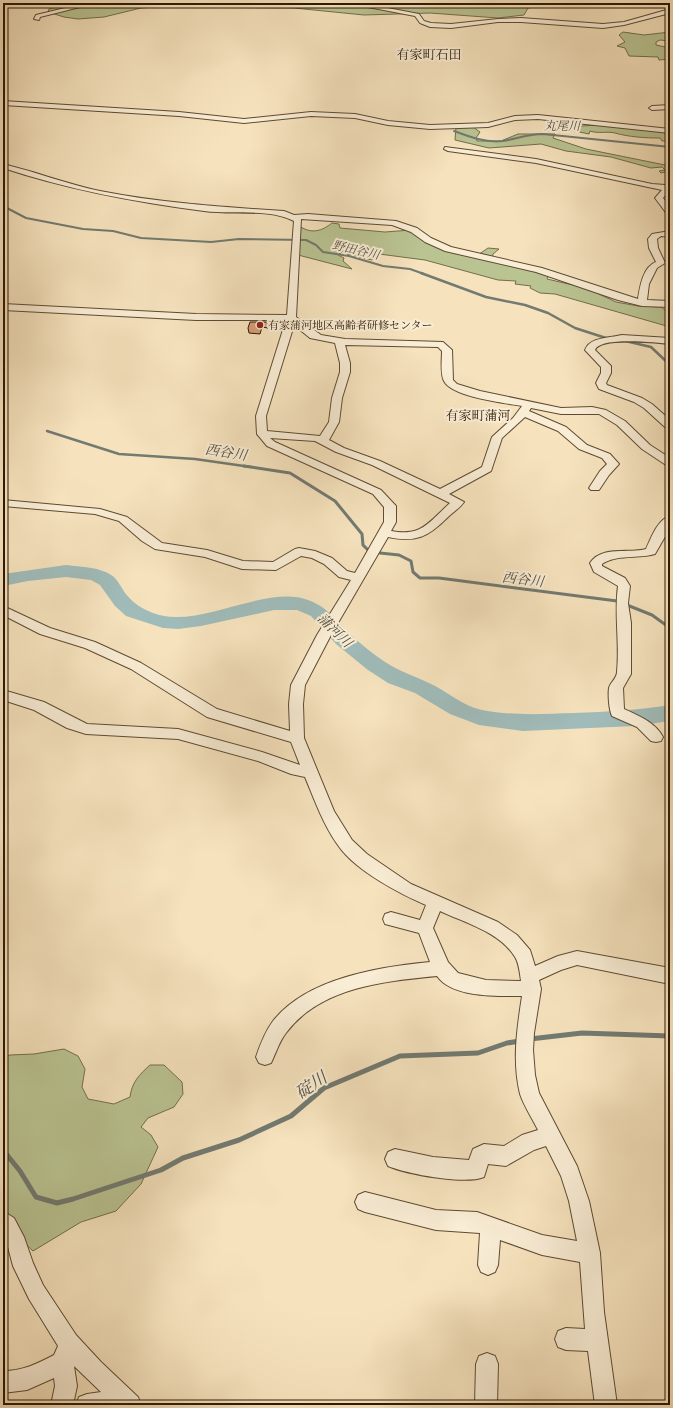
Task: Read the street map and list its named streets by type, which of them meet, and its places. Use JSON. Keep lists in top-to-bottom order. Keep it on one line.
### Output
{"districts":["有家町石田","有家町蒲河"],"water":["丸尾川","野田谷川","西谷川","蒲河川","碇川"],"places":["有家蒲河地区高齢者研修センター"]}
